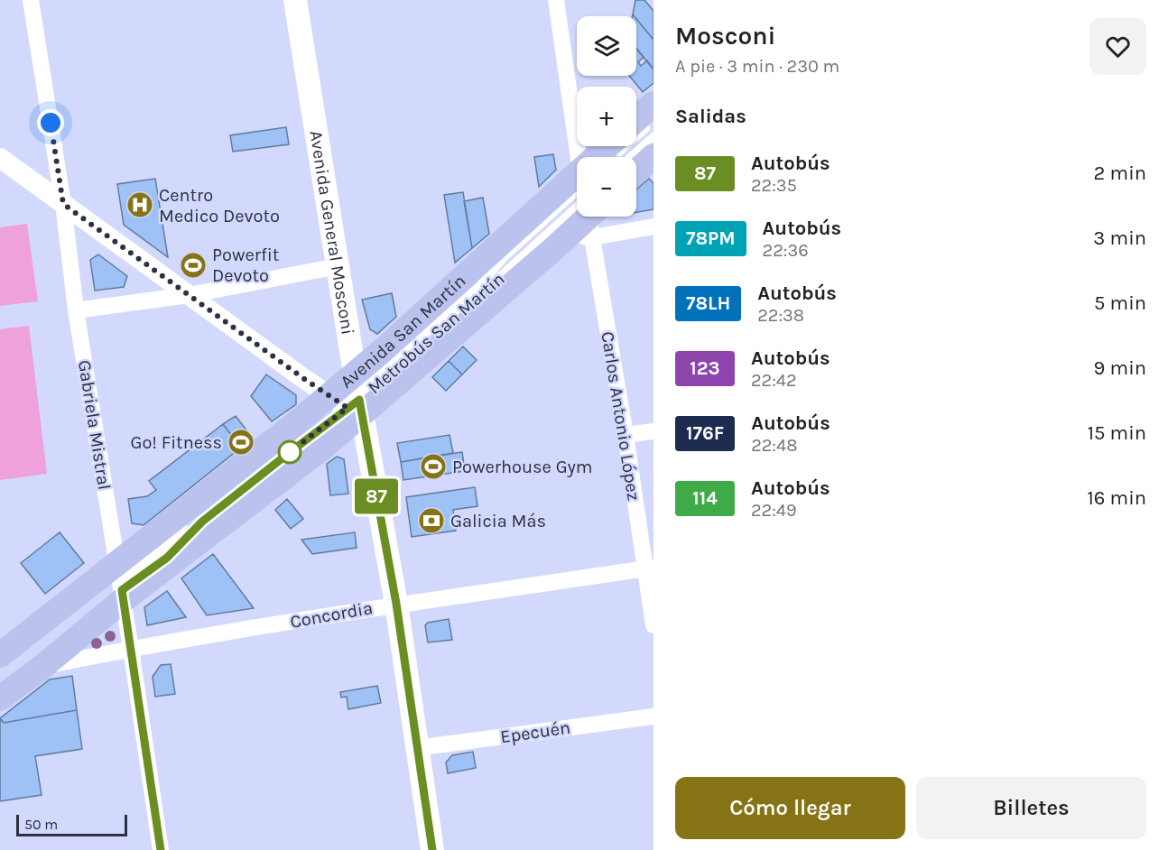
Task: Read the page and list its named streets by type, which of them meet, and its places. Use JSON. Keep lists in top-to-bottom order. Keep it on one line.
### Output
{"streets":{"main road":["Avenida General Mosconi","Avenida San Martín"],"street":["Carlos Antonio López","Gabriela Mistral","Concordia","Epecuén"]},"crossings":[["Avenida General Mosconi","Avenida San Martín"],["Avenida General Mosconi","Concordia"],["Avenida General Mosconi","Epecuén"],["Avenida San Martín","Gabriela Mistral"],["Avenida San Martín","Concordia"],["Carlos Antonio López","Concordia"],["Gabriela Mistral","Concordia"]],"places":{"hospital":["Centro Medico Devoto"],"sports":["Powerfit Devoto","Go! Fitness","Powerhouse Gym"],"bank":["Galicia Más"]},"lines":["bus line 87"],"scale_bar":"50 m","page":{"on_map":"87","heading":[["Mosconi","A pie · 3 min · 230 m"],"Salidas"],"map_buttons":["+","−"],"list":[{"mark":"87","name":"Autobús","note":"22:35","value":"2 min"},{"mark":"78PM","name":"Autobús","note":"22:36","value":"3 min"},{"mark":"78LH","name":"Autobús","note":"22:38","value":"5 min"},{"mark":"123","name":"Autobús","note":"22:42","value":"9 min"},{"mark":"176F","name":"Autobús","note":"22:48","value":"15 min"},{"mark":"114","name":"Autobús","note":"22:49","value":"16 min"}],"buttons":["Cómo llegar","Billetes"],"scale":"50 m"}}
